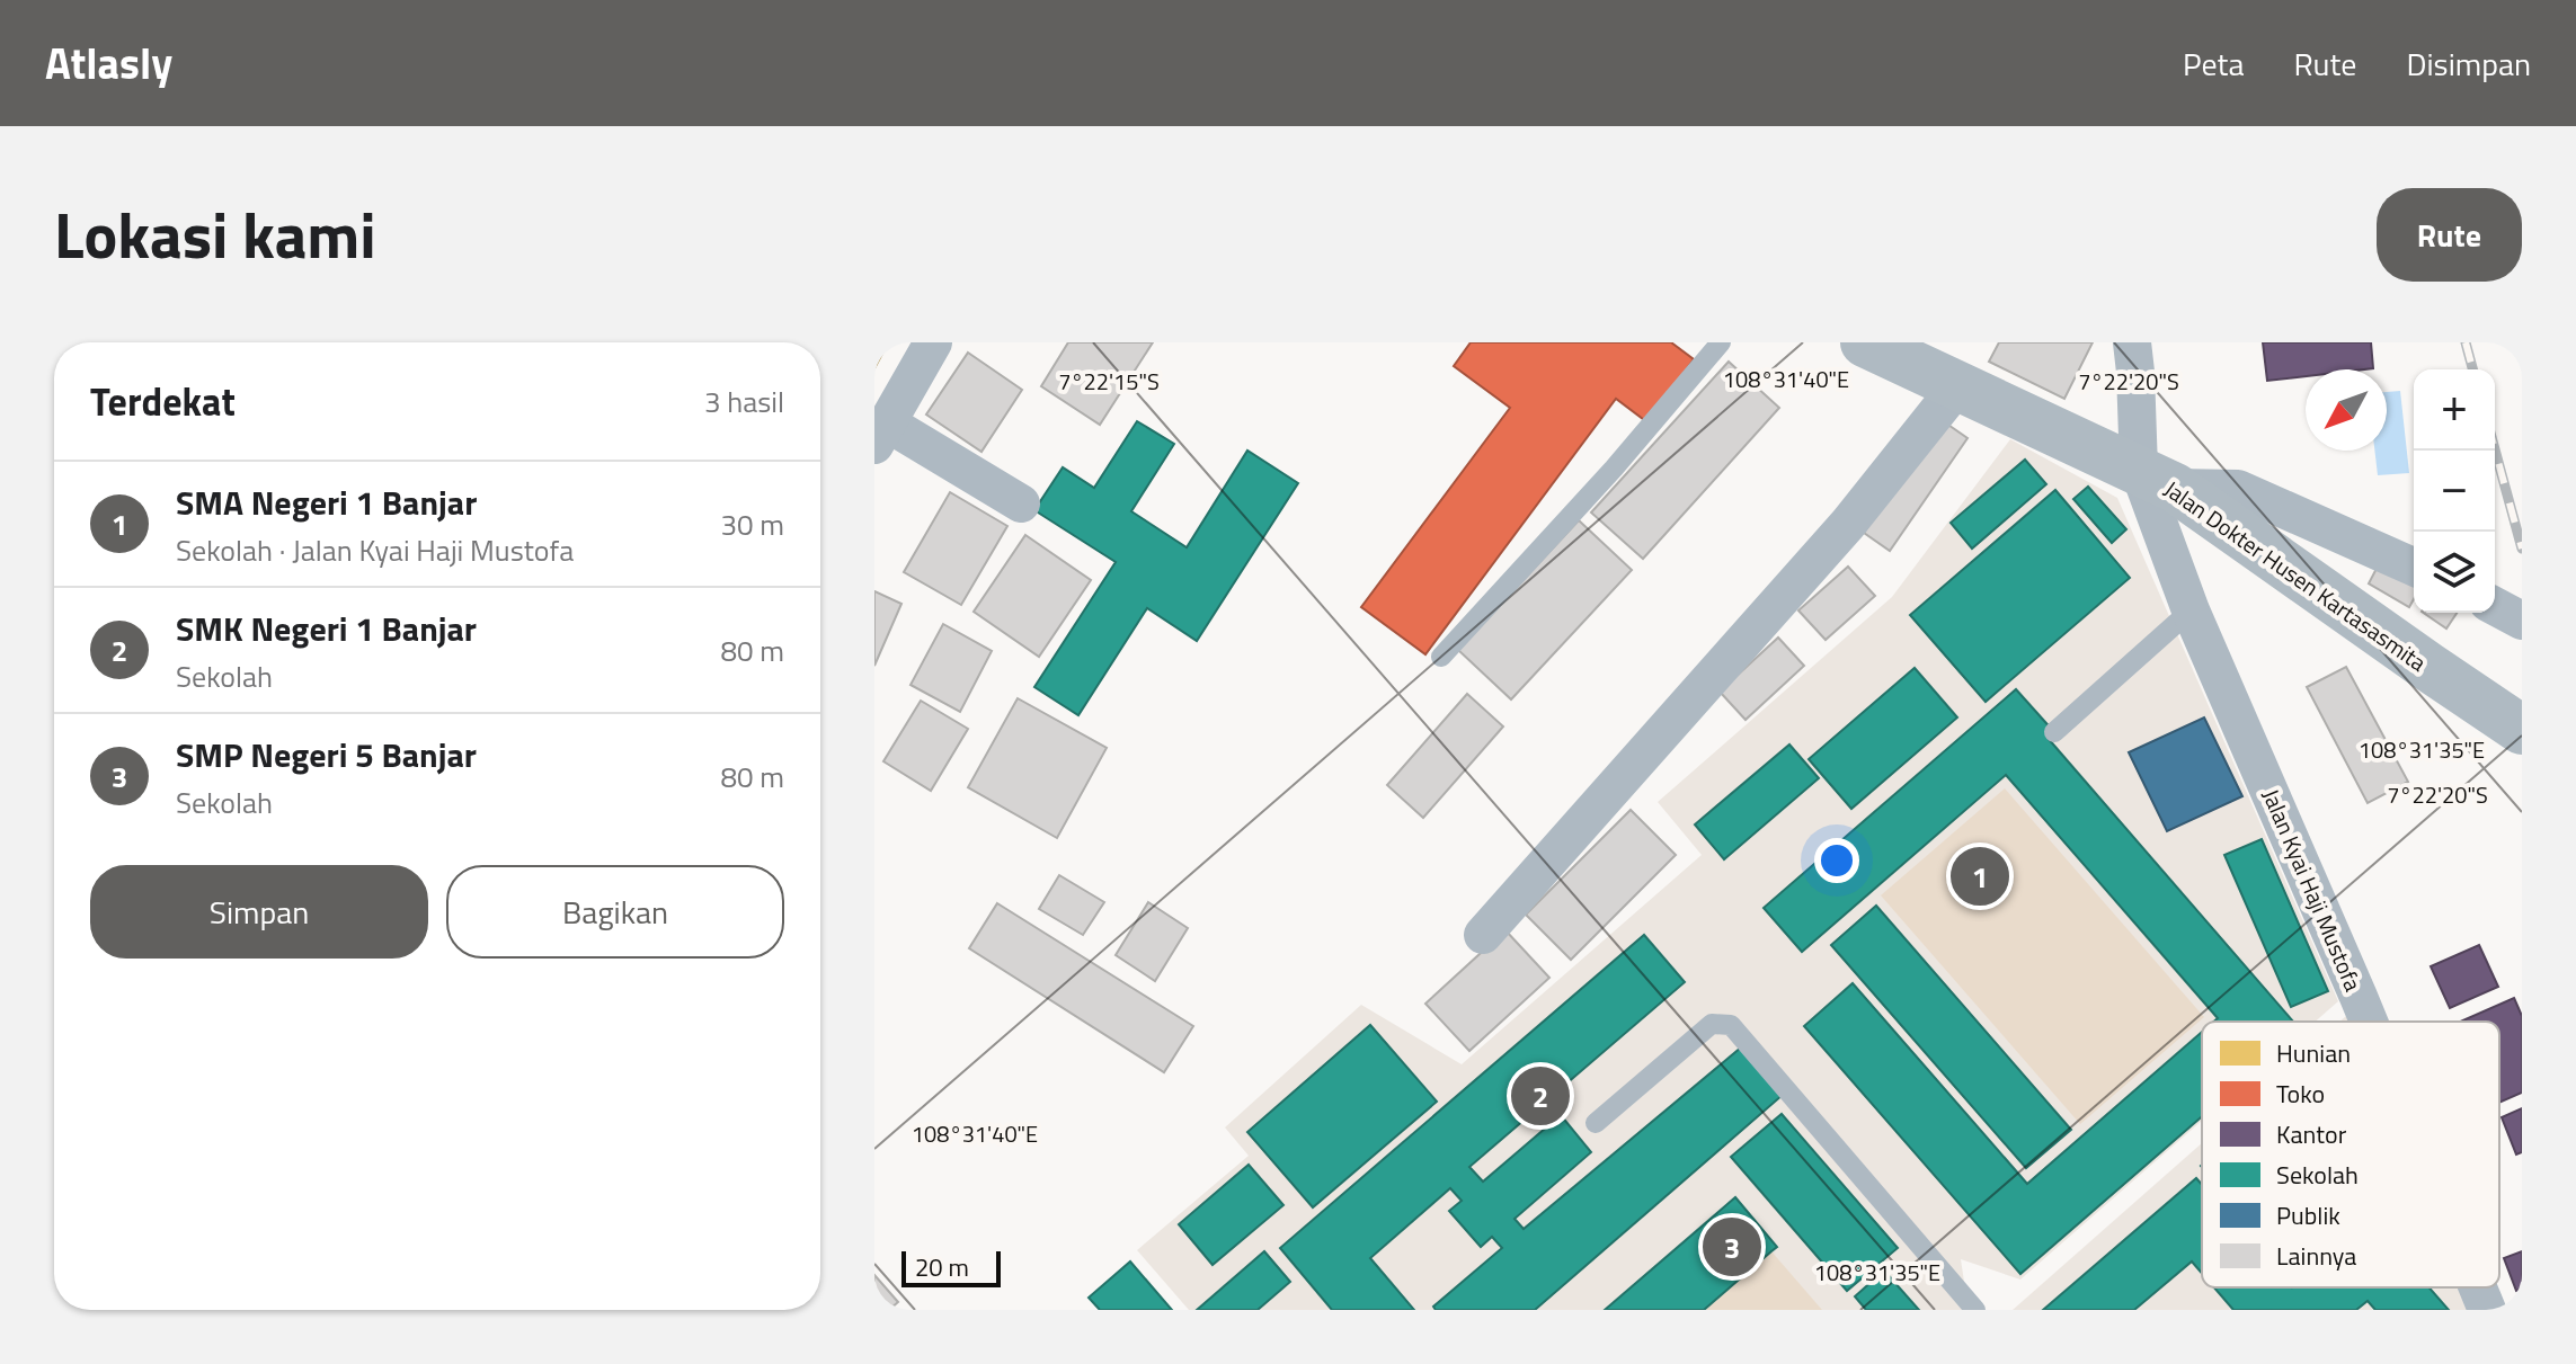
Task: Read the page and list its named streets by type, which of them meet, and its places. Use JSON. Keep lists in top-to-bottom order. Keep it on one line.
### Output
{"streets":{"main road":["Jalan Dokter Husen Kartasasmita"],"street":["Jalan Kyai Haji Mustofa"]},"crossings":[["Jalan Dokter Husen Kartasasmita","Jalan Kyai Haji Mustofa"]],"legend":["Hunian","Toko","Kantor","Sekolah","Publik","Lainnya"],"scale_bar":"20 m","north":"bottom left","page":{"header":"Atlasly","nav":["Peta","Rute","Disimpan"],"title":"Lokasi kami","buttons":["Rute",["Simpan","Bagikan"]],"heading":["Terdekat","3 hasil"],"map_buttons":["+","−"],"list":[{"mark":"1","name":"SMA Negeri 1 Banjar","note":"Sekolah · Jalan Kyai Haji Mustofa","value":"30 m"},{"mark":"2","name":"SMK Negeri 1 Banjar","note":"Sekolah","value":"80 m"},{"mark":"3","name":"SMP Negeri 5 Banjar","note":"Sekolah","value":"80 m"}],"pins":["1","2","3"],"scale":"20 m"},"coordinates":["108°31'40\"E","7°22'15\"S","7°22'20\"S","108°31'35\"E"]}
